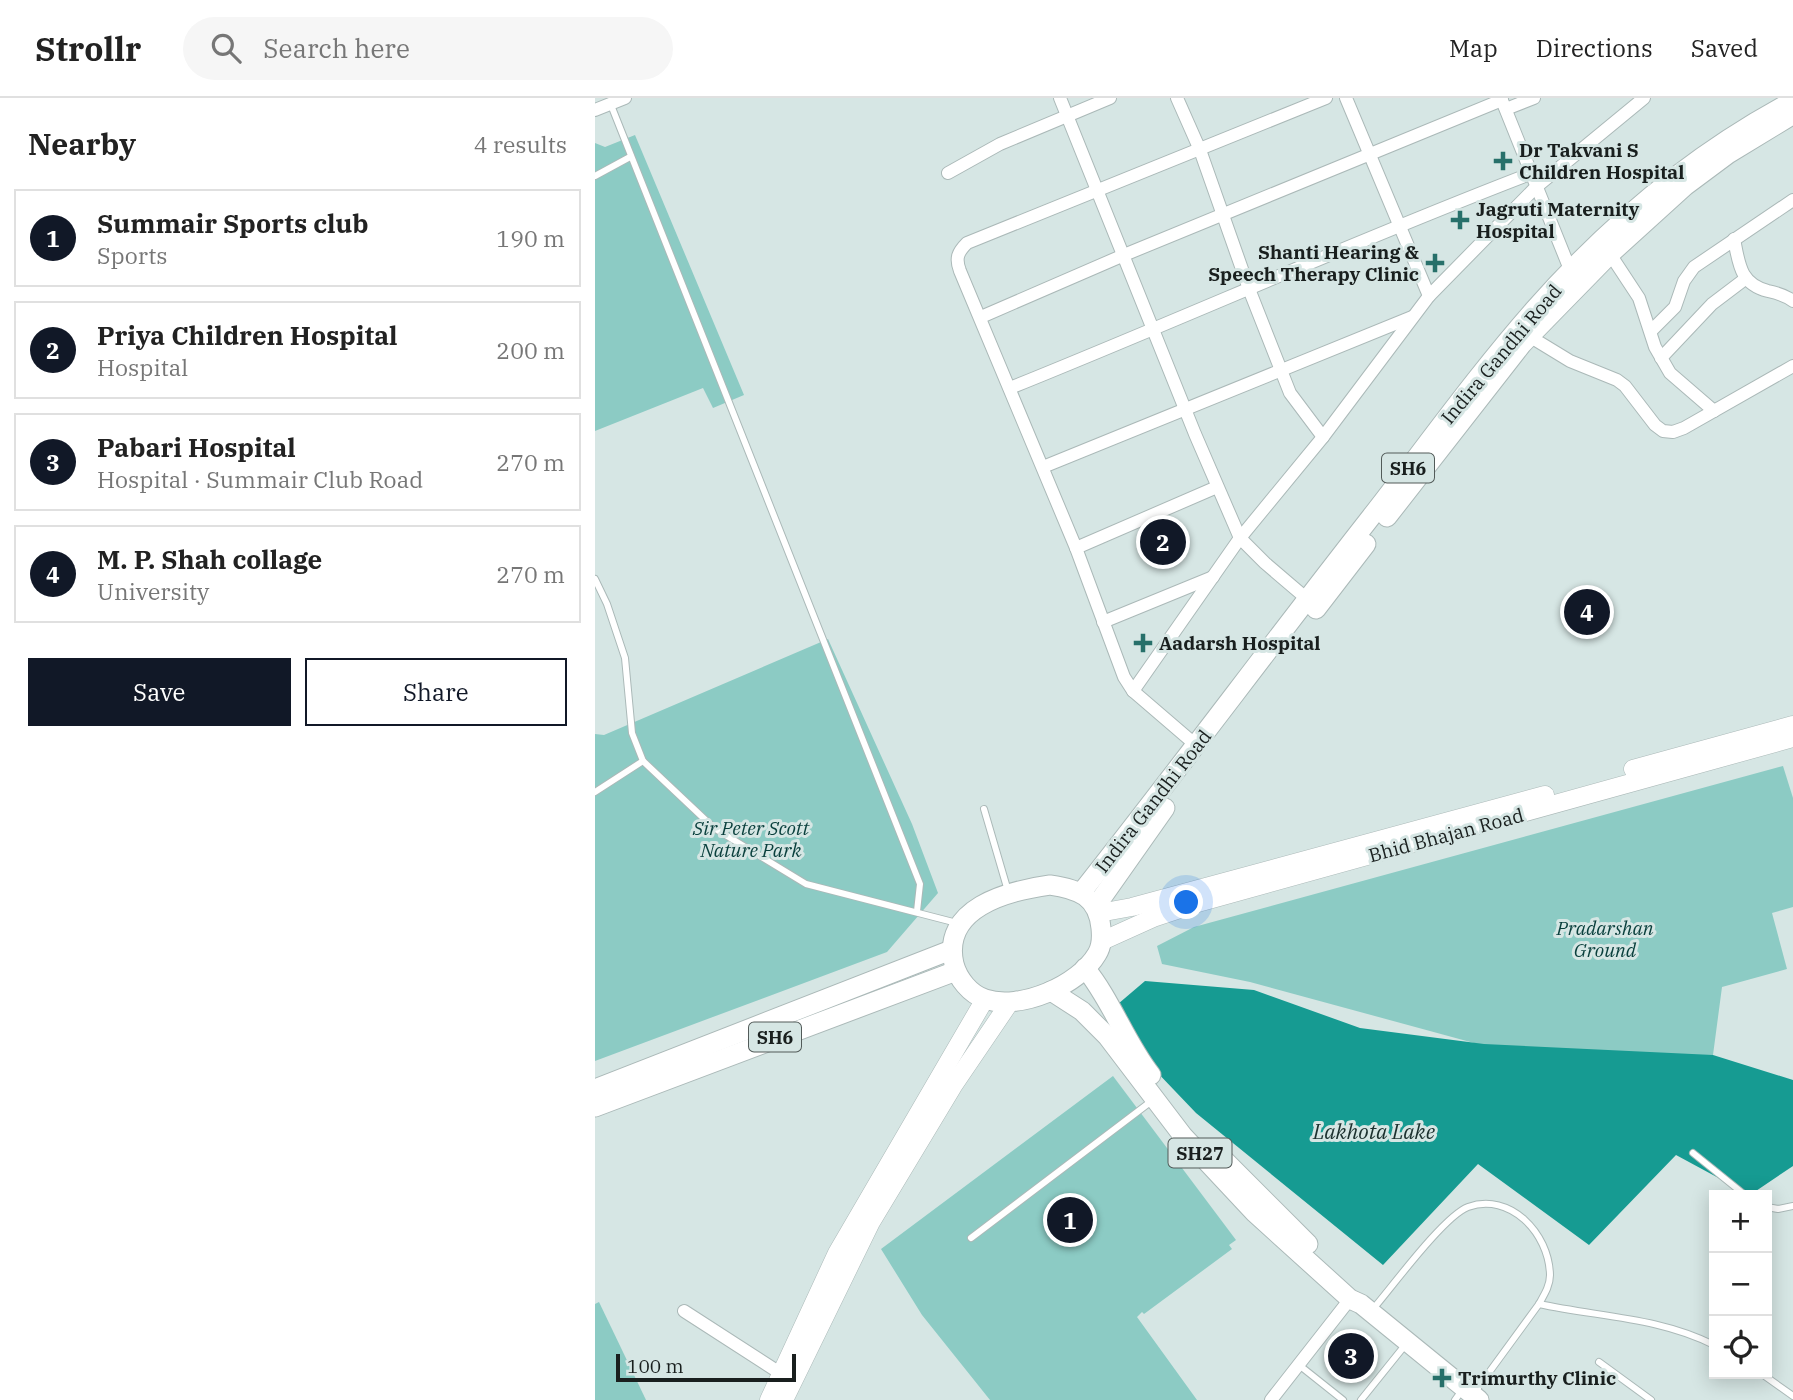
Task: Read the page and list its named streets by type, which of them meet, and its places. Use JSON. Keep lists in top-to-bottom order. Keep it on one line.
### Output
{"streets":{"main road":["Indira Gandhi Road","SH6","Bhid Bhajan Road","SH27"]},"crossings":[["Indira Gandhi Road","SH6"],["Indira Gandhi Road","Bhid Bhajan Road"],["Indira Gandhi Road","SH27"],["SH6","Bhid Bhajan Road"],["SH6","SH27"],["Bhid Bhajan Road","SH27"]],"water":["Lakhota Lake"],"parks":["Sir Peter Scott Nature Park","Pradarshan Ground"],"places":{"health":["Dr Takvani S Children Hospital","Jagruti Maternity Hospital","Shanti Hearing & Speech Therapy Clinic","Aadarsh Hospital","Trimurthy Clinic"]},"scale_bar":"100 m","page":{"header":"Strollr","search":"Search here","nav":["Map","Directions","Saved"],"heading":["Nearby","4 results"],"list":[{"mark":"1","name":"Summair Sports club","note":"Sports","value":"190 m"},{"mark":"2","name":"Priya Children Hospital","note":"Hospital","value":"200 m"},{"mark":"3","name":"Pabari Hospital","note":"Hospital · Summair Club Road","value":"270 m"},{"mark":"4","name":"M. P. Shah collage","note":"University","value":"270 m"}],"pins":["2","4","1","3"],"buttons":["Save","Share"],"map_buttons":["+","−"],"scale":"100 m"}}
